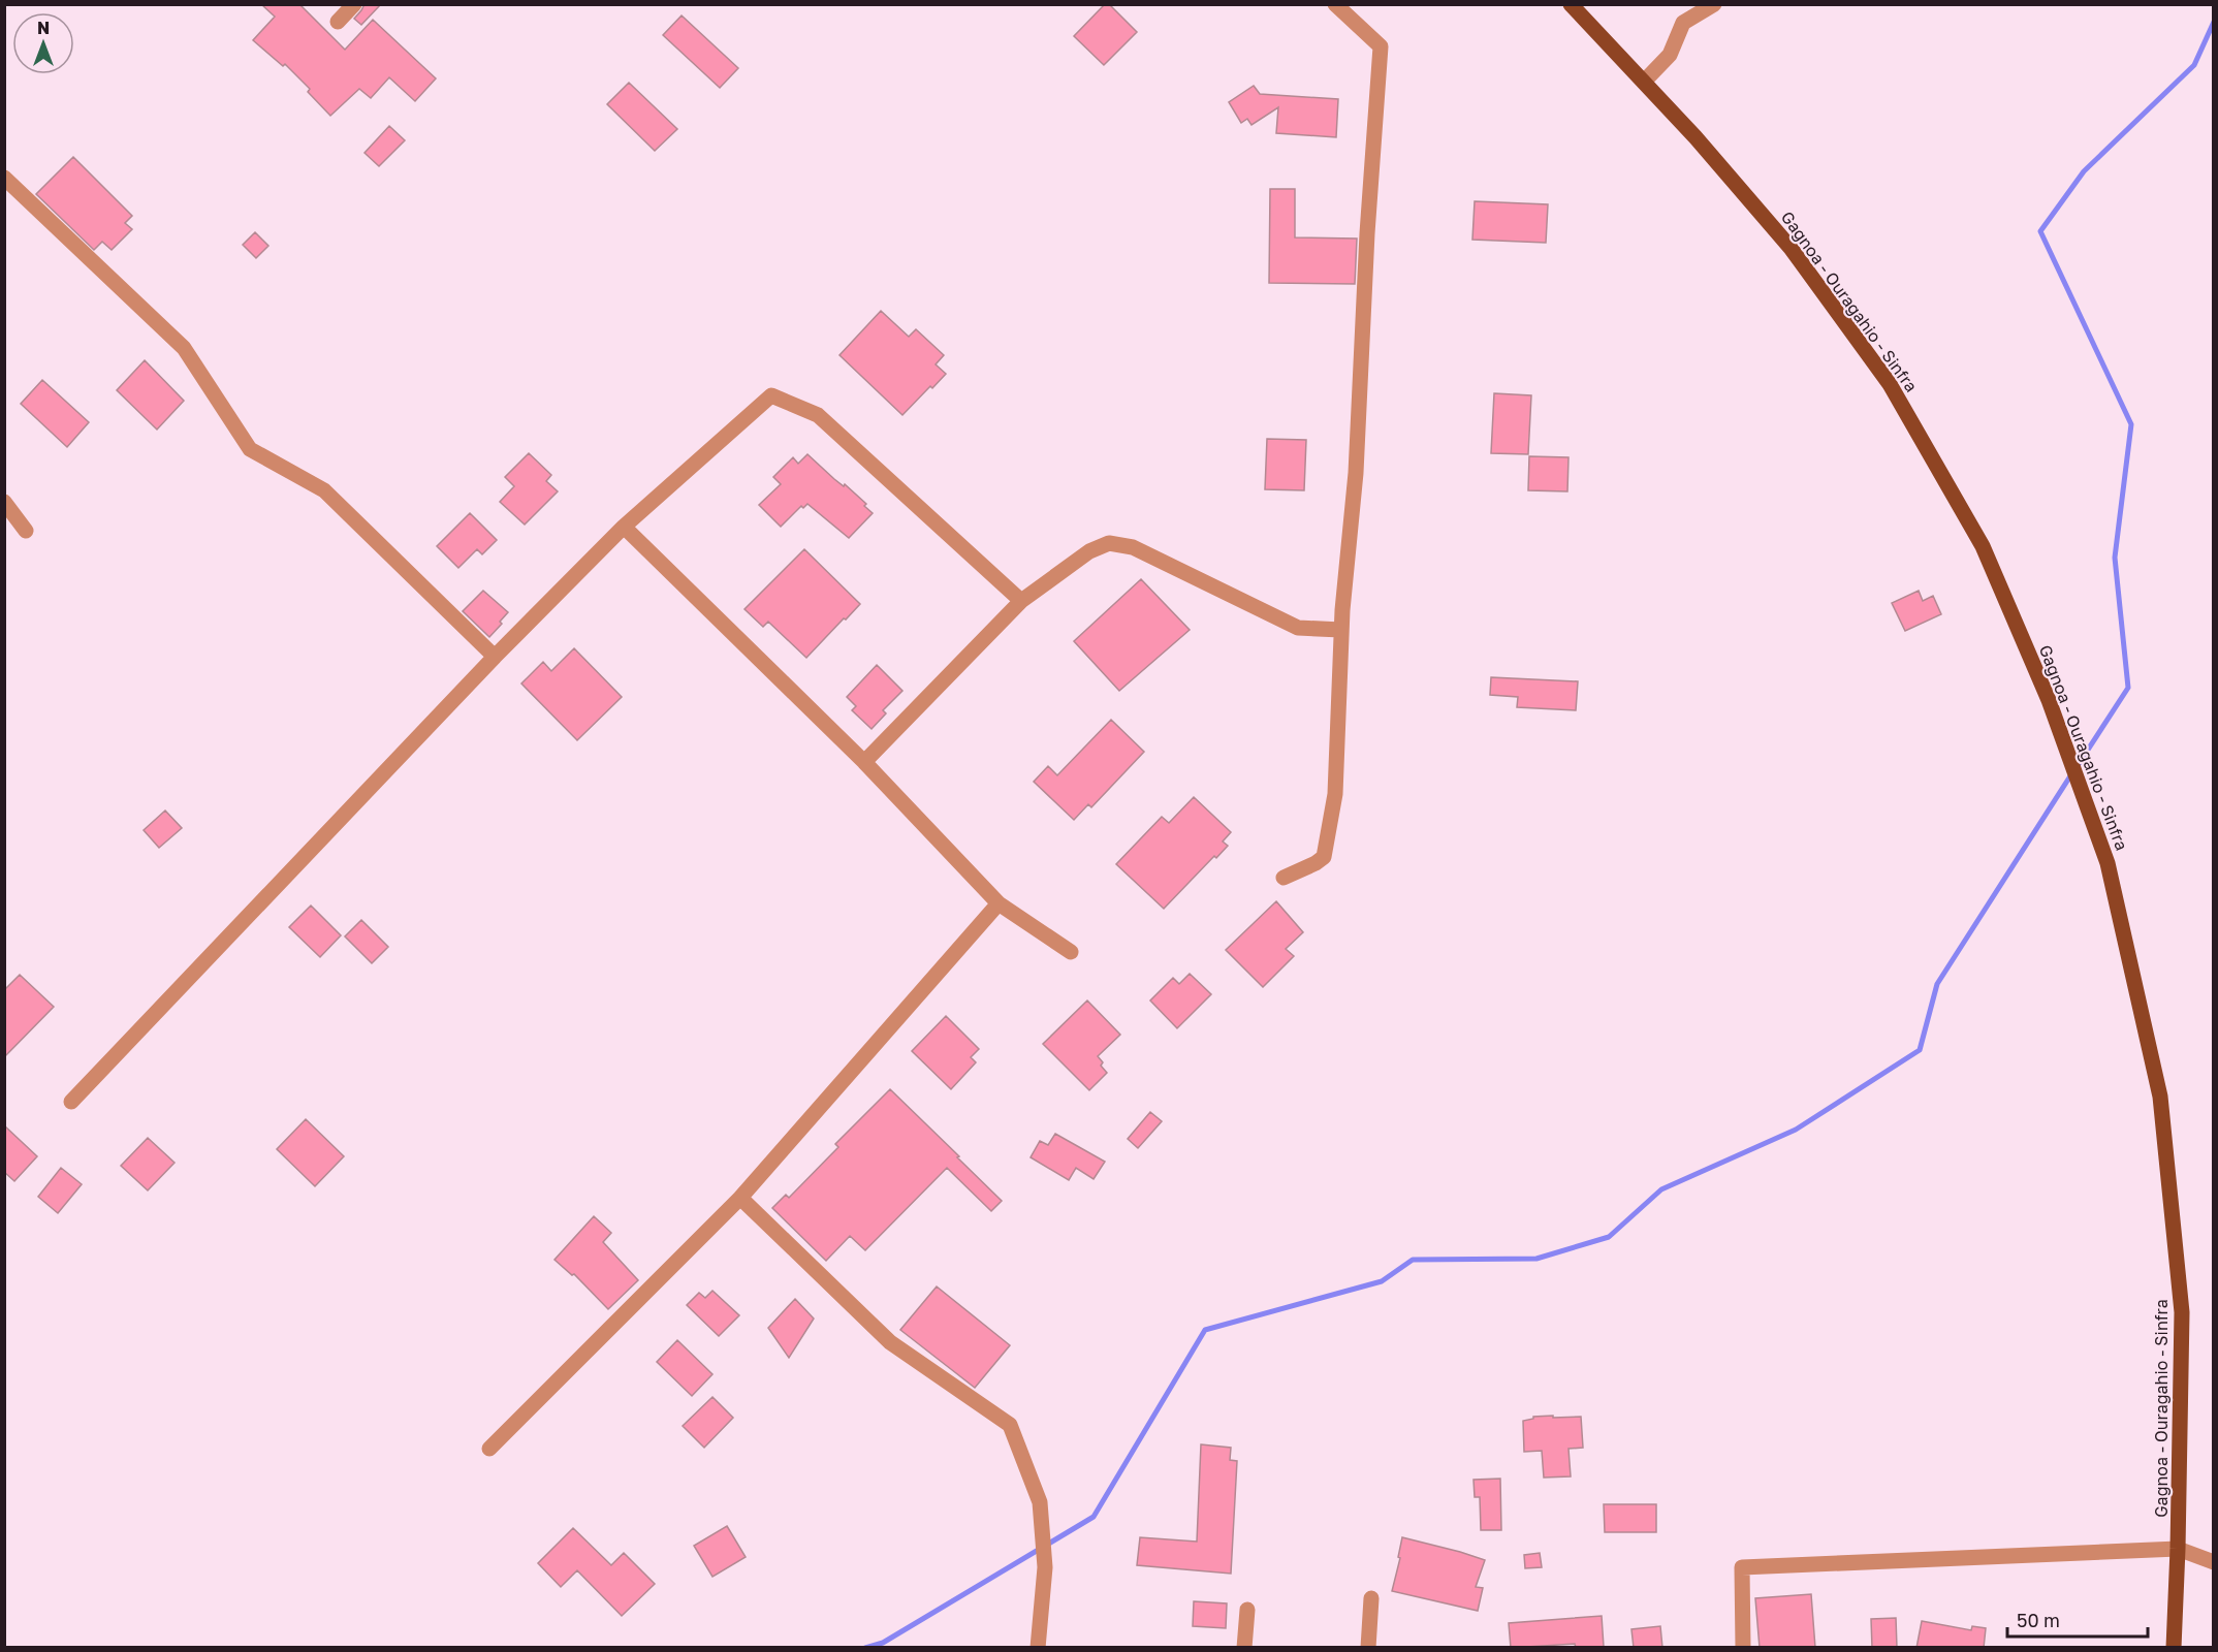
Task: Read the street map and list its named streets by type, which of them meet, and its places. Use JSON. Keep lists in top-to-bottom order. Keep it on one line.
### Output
{"streets":{"main road":["Gagnoa - Ouragahio - Sinfra"]},"scale_bar":"50 m","north":"top"}
